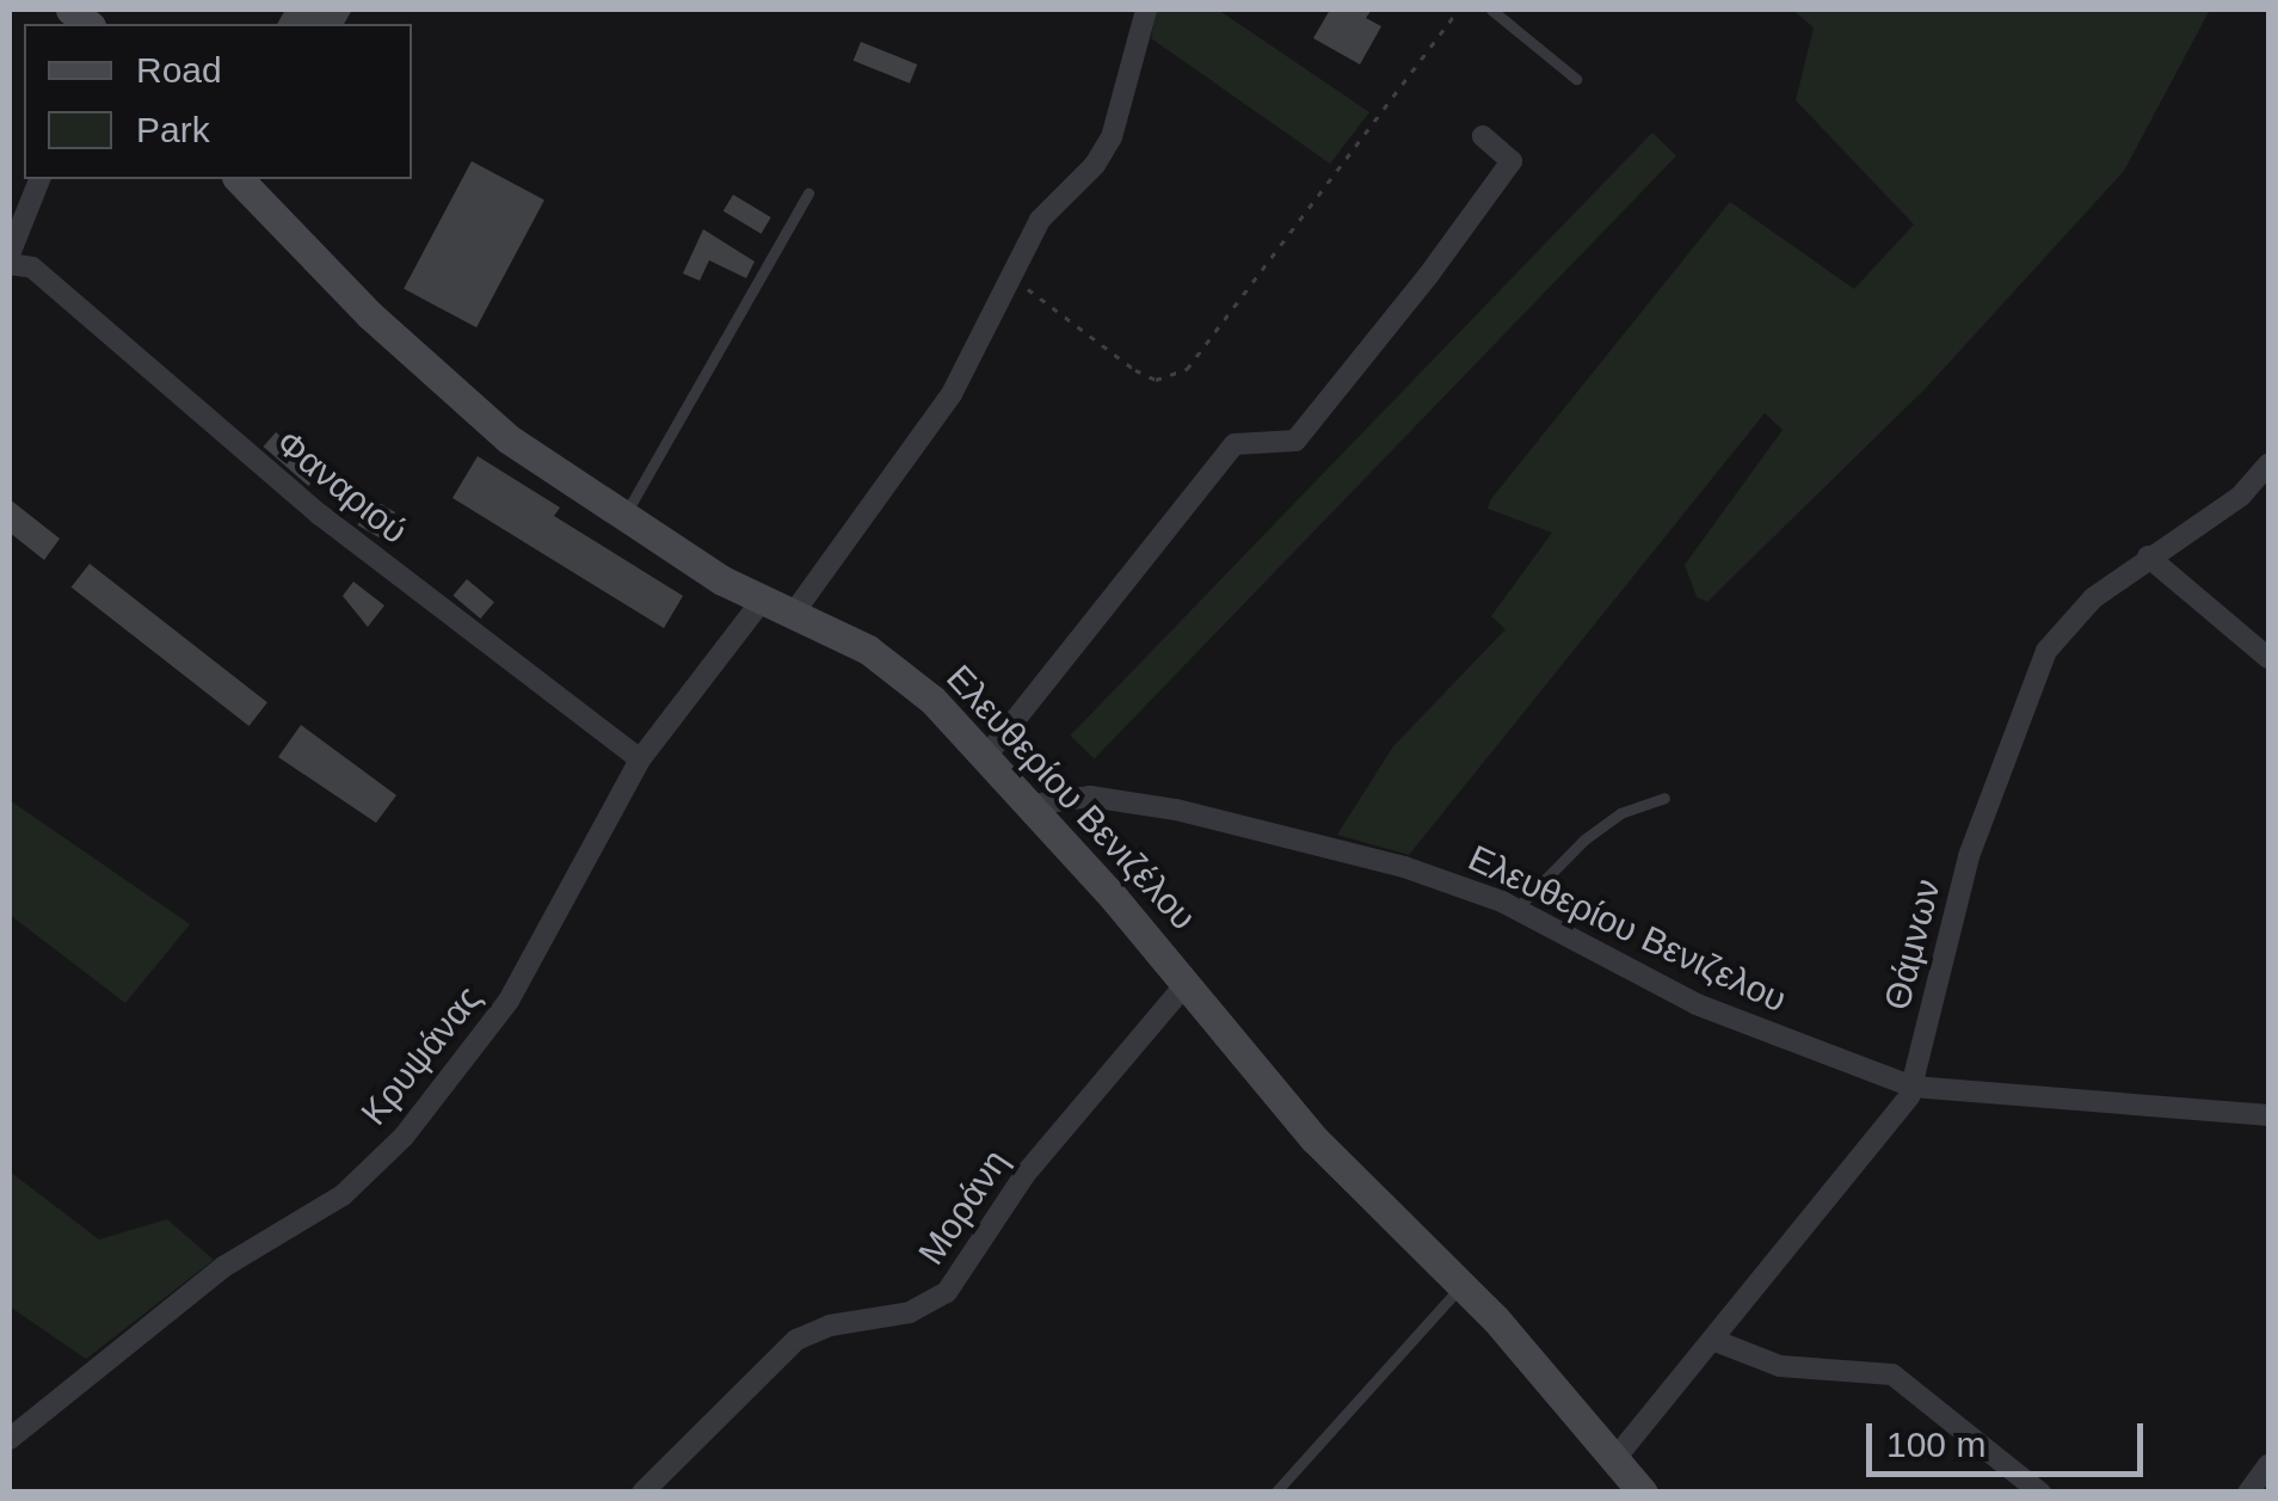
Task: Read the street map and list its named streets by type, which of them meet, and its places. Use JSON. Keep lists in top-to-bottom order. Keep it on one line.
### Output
{"streets":{"main road":["Ελευθερίου Βενιζέλου"],"street":["Φαναριού","Ελευθερίου Βενιζελου","Θάμνων","Κρυψάνας","Μοράνη"]},"crossings":[["Φαναριού","Κρυψάνας"],["Ελευθερίου Βενιζέλου","Ελευθερίου Βενιζελου"],["Ελευθερίου Βενιζέλου","Θάμνων"],["Ελευθερίου Βενιζέλου","Κρυψάνας"],["Ελευθερίου Βενιζέλου","Μοράνη"],["Ελευθερίου Βενιζελου","Θάμνων"]],"legend":["Road","Park"],"scale_bar":"100 m"}
